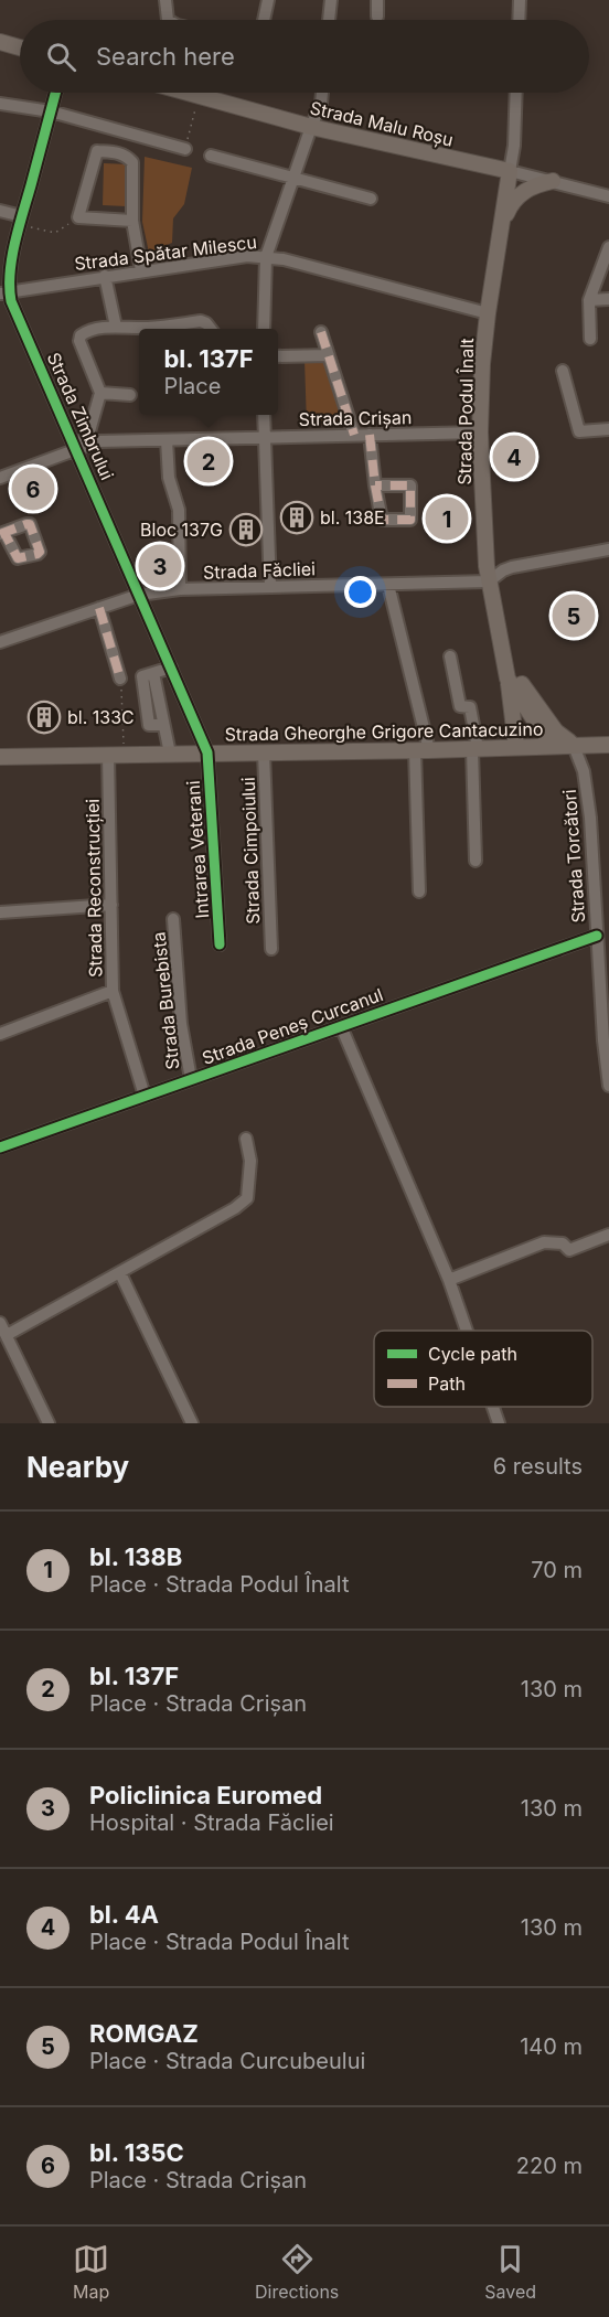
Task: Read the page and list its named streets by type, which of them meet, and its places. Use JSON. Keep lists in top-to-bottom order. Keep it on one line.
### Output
{"streets":{"main road":["Strada Malu Roșu","Strada Podul Înalt","Strada Gheorghe Grigore Cantacuzino"],"street":["Strada Spătar Milescu","Strada Zimbrului","Strada Crișan","Strada Făcliei","Intrarea Veterani","Strada Cimpoiului","Strada Torcători","Strada Reconstrucției","Strada Burebista","Strada Peneș Curcanul"]},"crossings":[["Strada Malu Roșu","Strada Podul Înalt"],["Strada Spătar Milescu","Strada Podul Înalt"],["Strada Spătar Milescu","Strada Zimbrului"],["Strada Podul Înalt","Strada Crișan"],["Strada Podul Înalt","Strada Făcliei"],["Strada Podul Înalt","Strada Gheorghe Grigore Cantacuzino"],["Strada Podul Înalt","Strada Torcători"],["Strada Zimbrului","Strada Crișan"],["Strada Zimbrului","Strada Făcliei"],["Strada Zimbrului","Strada Gheorghe Grigore Cantacuzino"],["Strada Zimbrului","Intrarea Veterani"],["Strada Gheorghe Grigore Cantacuzino","Intrarea Veterani"],["Strada Gheorghe Grigore Cantacuzino","Strada Cimpoiului"],["Strada Gheorghe Grigore Cantacuzino","Strada Torcători"],["Strada Gheorghe Grigore Cantacuzino","Strada Reconstrucției"],["Strada Torcători","Strada Peneș Curcanul"],["Strada Reconstrucției","Strada Peneș Curcanul"],["Strada Burebista","Strada Peneș Curcanul"]],"places":{"building":["bl. 138E","Bloc 137G","bl. 133C"]},"legend":["Cycle path","Path"],"page":{"search":"Search here","popup":["bl. 137F","Place"],"pins":["4","2","6","1","3","5"],"heading":["Nearby","6 results"],"list":[{"mark":"1","name":"bl. 138B","note":"Place · Strada Podul Înalt","value":"70 m"},{"mark":"2","name":"bl. 137F","note":"Place · Strada Crișan","value":"130 m"},{"mark":"3","name":"Policlinica Euromed","note":"Hospital · Strada Făcliei","value":"130 m"},{"mark":"4","name":"bl. 4A","note":"Place · Strada Podul Înalt","value":"130 m"},{"mark":"5","name":"ROMGAZ","note":"Place · Strada Curcubeului","value":"140 m"},{"mark":"6","name":"bl. 135C","note":"Place · Strada Crișan","value":"220 m"}],"nav":["Map","Directions","Saved"]}}
